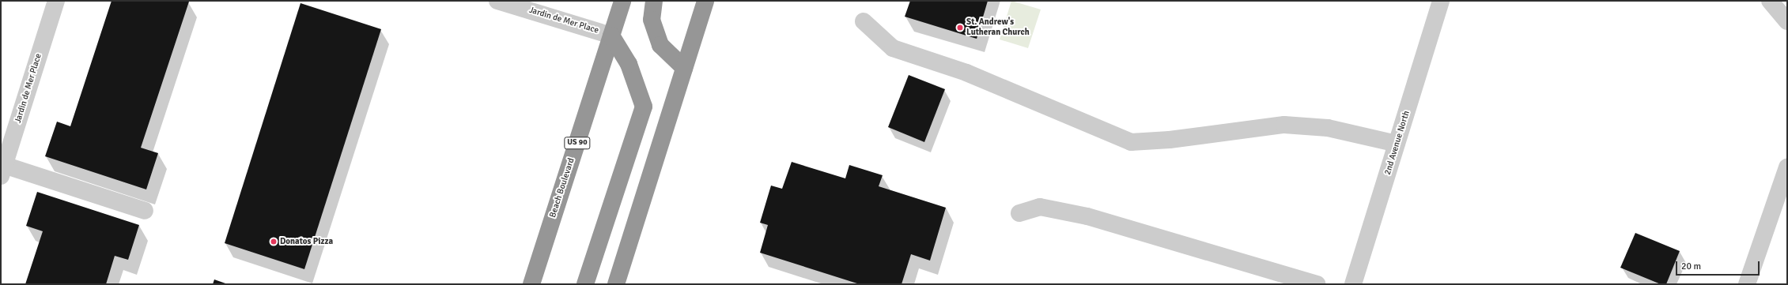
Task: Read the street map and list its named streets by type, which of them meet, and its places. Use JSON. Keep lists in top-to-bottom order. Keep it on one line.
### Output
{"streets":{"highway":["US 90","Beach Boulevard"],"street":["Jardin de Mer Place","2nd Avenue North"]},"crossings":[["Jardin de Mer Place","Beach Boulevard"]],"places":["St. Andrew's Lutheran Church","Donatos Pizza"],"scale_bar":"20 m"}
